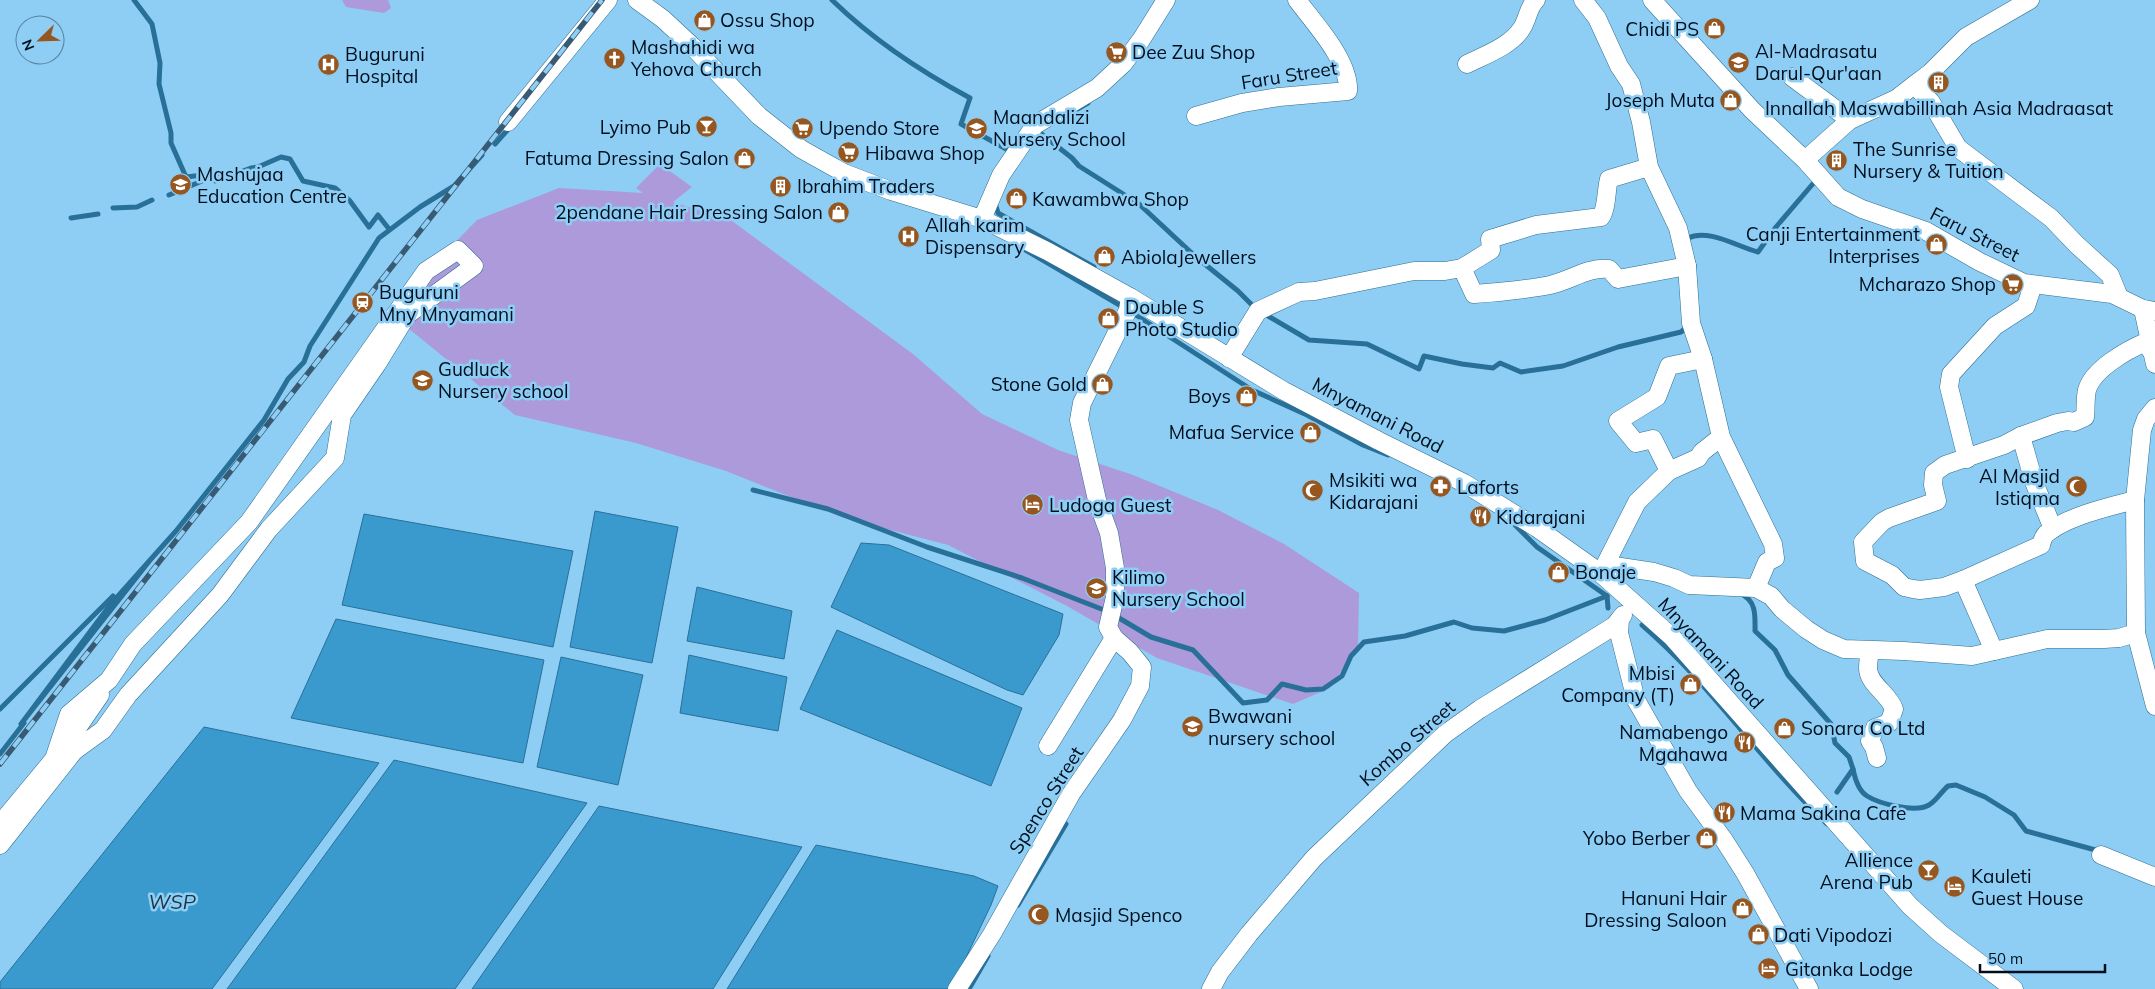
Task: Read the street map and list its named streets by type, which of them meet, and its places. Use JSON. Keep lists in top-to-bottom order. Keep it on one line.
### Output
{"streets":{"street":["Faru Street","Mnyamani Road","Kombo Street","Spenco Street"]},"crossings":[["Mnyamani Road","Kombo Street"]],"water":["WSP"],"places":{"shop":["Ossu Shop","Chidi PS","Joseph Muta","Fatuma Dressing Salon","Kawambwa Shop","2pendane Hair Dressing Salon","Canji Entertainment Interprises","AbiolaJewellers","Double S Photo Studio","Stone Gold","Boys","Mafua Service","Bonaje","Mbisi Company (T)","Sonara Co Ltd","Yobo Berber","Hanuni Hair Dressing Saloon","Dati Vipodozi"],"supermarket":["Dee Zuu Shop","Upendo Store","Hibawa Shop","Mcharazo Shop"],"church":["Mashahidi wa Yehova Church"],"school or university":["Al-Madrasatu Darul-Qur'aan","Maandalizi Nursery School","Mashujaa Education Centre","Gudluck Nursery school","Kilimo Nursery School","Bwawani nursery school"],"hospital":["Buguruni Hospital","Allah karim Dispensary"],"building":["Innallah Maswabillinah Asia Madraasat","The Sunrise Nursery & Tuition","Ibrahim Traders"],"bar":["Lyimo Pub","Allience Arena Pub"],"station":["Buguruni Mny Mnyamani"],"pharmacy":["Laforts"],"mosque":["Al Masjid Istiqma","Msikiti wa Kidarajani","Masjid Spenco"],"hotel":["Ludoga Guest","Kauleti Guest House","Gitanka Lodge"],"restaurant":["Kidarajani","Namabengo Mgahawa","Mama Sakina Cafe"]},"scale_bar":"50 m","north":"bottom left"}
